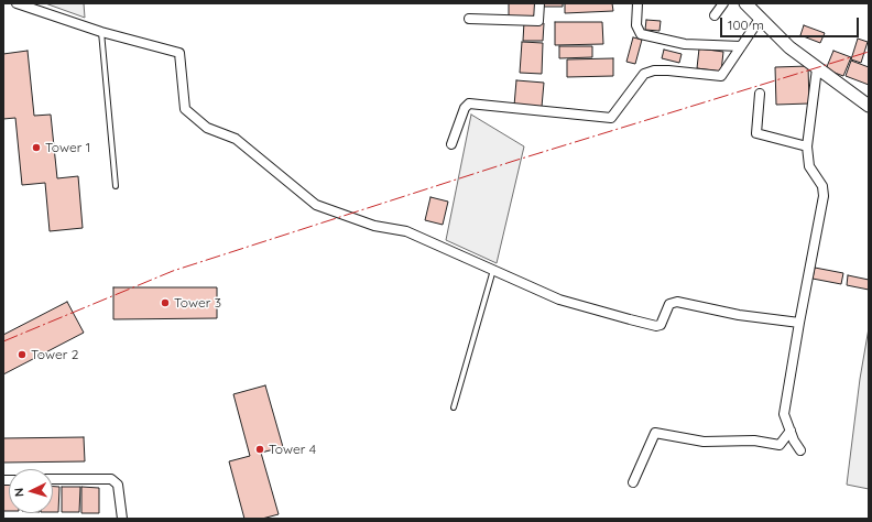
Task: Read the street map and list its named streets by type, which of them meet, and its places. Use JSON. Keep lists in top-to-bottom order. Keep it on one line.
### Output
{"places":["Tower 1","Tower 3","Tower 2","Tower 4"],"scale_bar":"100 m","north":"left"}
